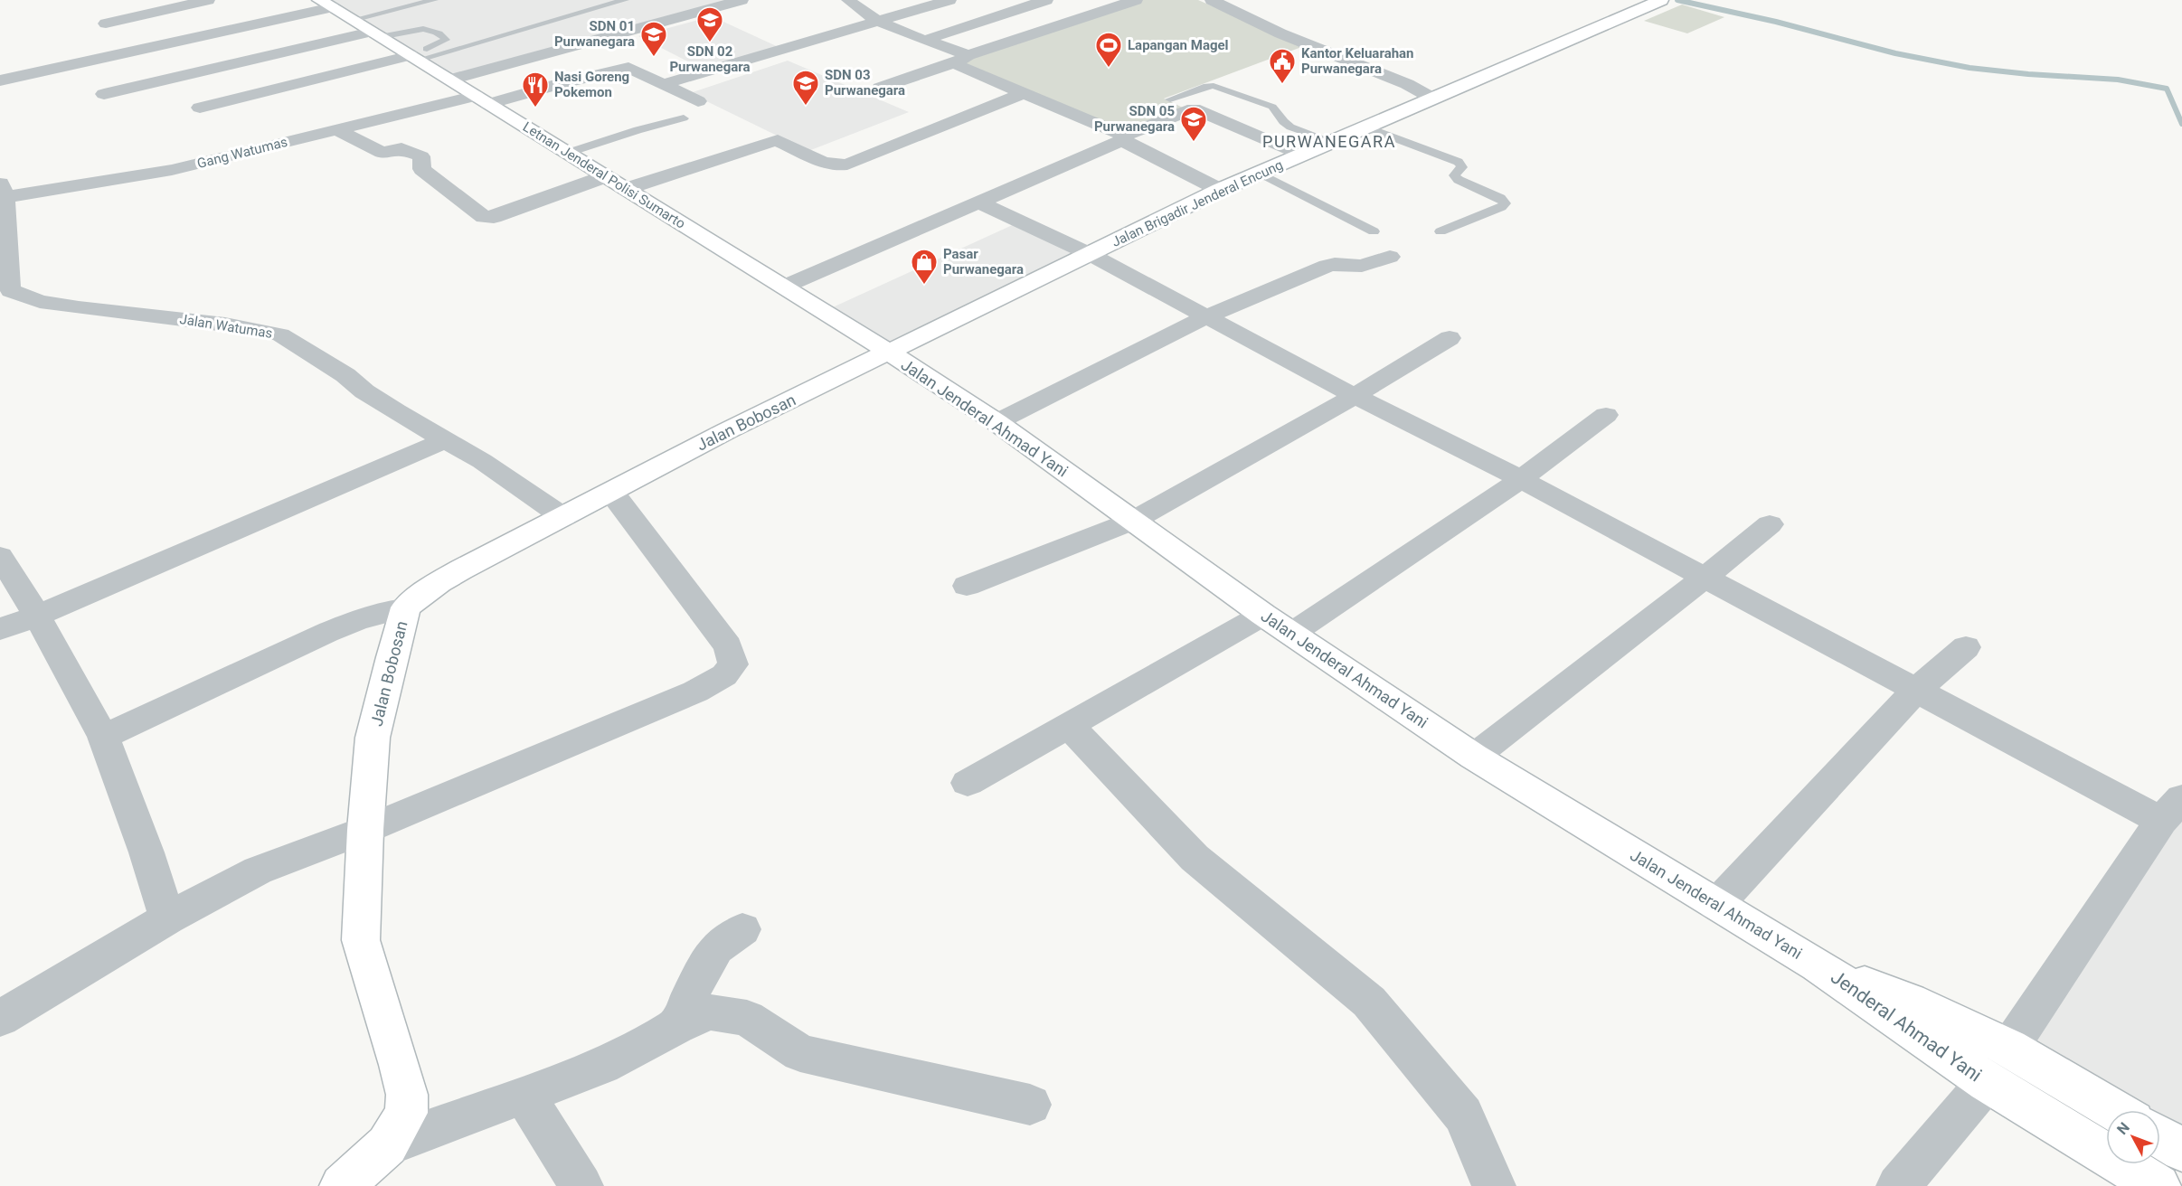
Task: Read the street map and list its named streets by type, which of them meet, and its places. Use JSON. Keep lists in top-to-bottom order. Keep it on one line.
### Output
{"streets":{"street":["Gang Watumas","Letnan Jenderal Polisi Sumarto","Jalan Brigadir Jenderal Encung","Jalan Watumas","Jalan Jenderal Ahmad Yani","Jalan Bobosan","Jenderal Ahmad Yani"]},"crossings":[["Gang Watumas","Letnan Jenderal Polisi Sumarto"],["Gang Watumas","Jalan Watumas"],["Letnan Jenderal Polisi Sumarto","Jalan Brigadir Jenderal Encung"],["Letnan Jenderal Polisi Sumarto","Jalan Jenderal Ahmad Yani"],["Letnan Jenderal Polisi Sumarto","Jalan Bobosan"],["Jalan Brigadir Jenderal Encung","Jalan Jenderal Ahmad Yani"],["Jalan Brigadir Jenderal Encung","Jalan Bobosan"],["Jalan Watumas","Jalan Bobosan"],["Jalan Jenderal Ahmad Yani","Jalan Bobosan"],["Jalan Jenderal Ahmad Yani","Jenderal Ahmad Yani"]],"districts":["PURWANEGARA"],"places":{"school or university":["SDN 02 Purwanegara","SDN 01 Purwanegara","SDN 03 Purwanegara","SDN 05 Purwanegara"],"sports":["Lapangan Magel"],"public building":["Kantor Keluarahan Purwanegara"],"restaurant":["Nasi Goreng Pokemon"],"shop":["Pasar Purwanegara"]},"north":"top left"}
